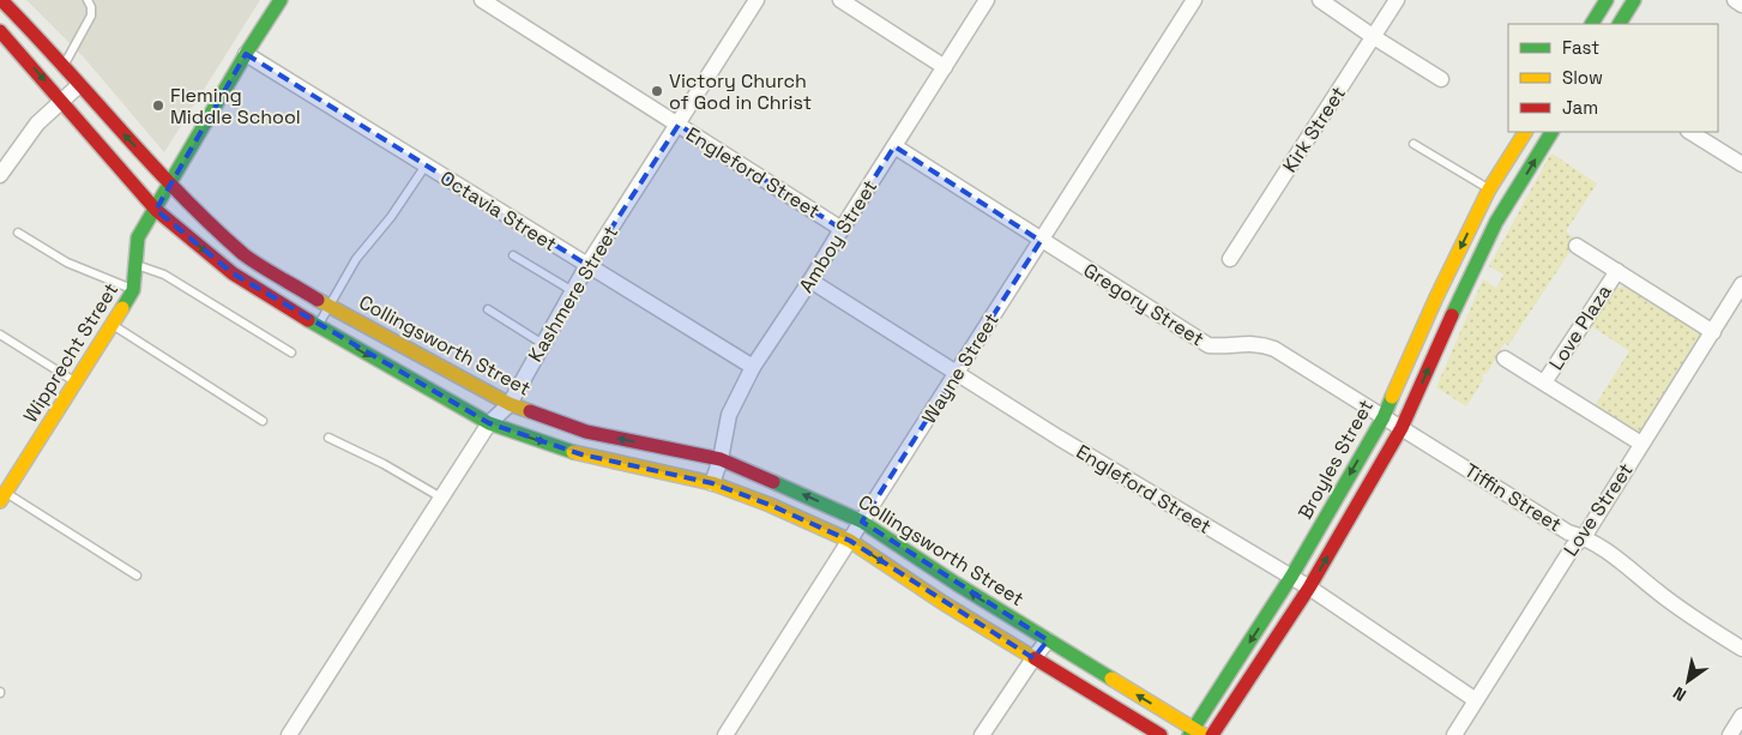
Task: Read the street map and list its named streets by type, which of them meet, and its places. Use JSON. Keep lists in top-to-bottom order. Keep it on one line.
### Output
{"streets":{"main road":["Collingsworth Street","Wipprecht Street","Broyles Street"],"street":["Kirk Street","Engleford Street","Octavia Street","Amboy Street","Kashmere Street","Gregory Street","Love Plaza","Wayne Street","Tiffin Street","Love Street"]},"crossings":[["Engleford Street","Amboy Street"],["Engleford Street","Kashmere Street"],["Engleford Street","Wayne Street"],["Engleford Street","Broyles Street"],["Engleford Street","Love Street"],["Octavia Street","Amboy Street"],["Octavia Street","Kashmere Street"],["Octavia Street","Wipprecht Street"],["Amboy Street","Gregory Street"],["Amboy Street","Collingsworth Street"],["Kashmere Street","Collingsworth Street"],["Gregory Street","Wayne Street"],["Gregory Street","Broyles Street"],["Gregory Street","Tiffin Street"],["Love Plaza","Love Street"],["Collingsworth Street","Wipprecht Street"],["Collingsworth Street","Wayne Street"],["Collingsworth Street","Broyles Street"],["Broyles Street","Tiffin Street"],["Tiffin Street","Love Street"]],"places":["Victory Church of God in Christ","Fleming Middle School"],"legend":["Fast","Slow","Jam"],"north":"bottom left"}
